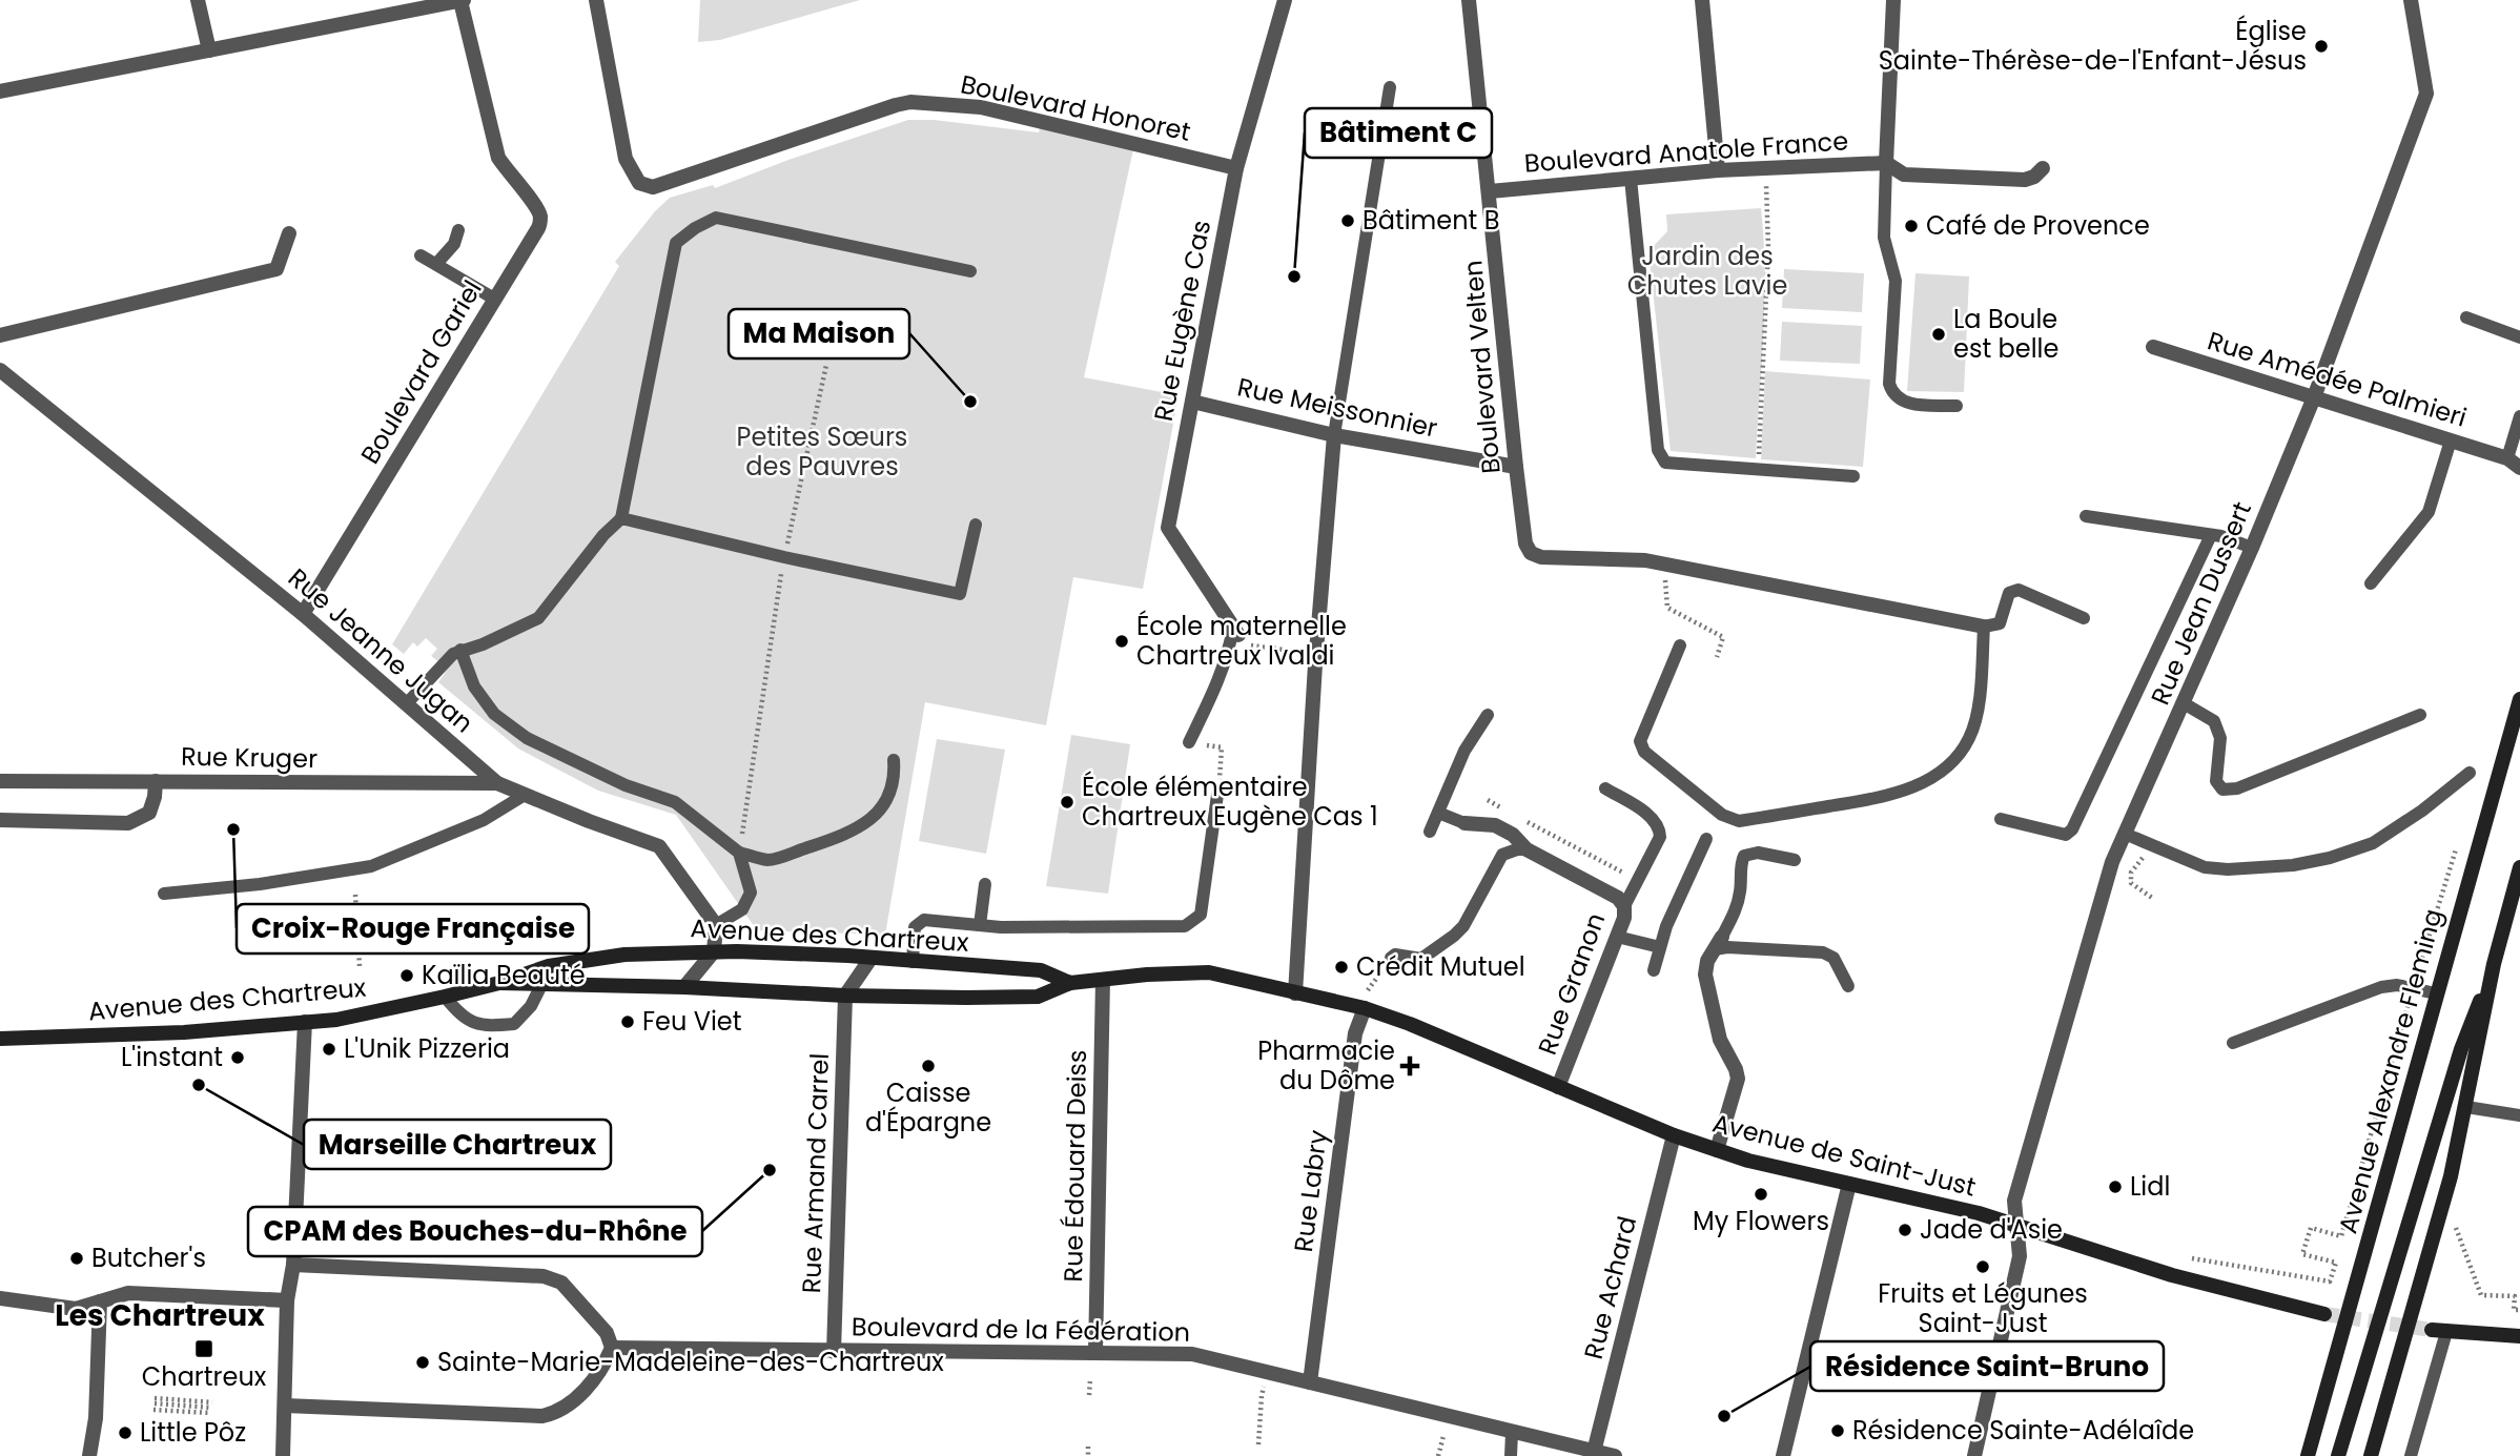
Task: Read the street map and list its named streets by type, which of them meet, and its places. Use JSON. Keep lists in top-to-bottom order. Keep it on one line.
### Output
{"streets":{"street":["Boulevard Honoret","Boulevard Anatole France","Rue Eugène Cas","Boulevard Velten","Boulevard Gariel","Rue Amédée Palmieri","Rue Meissonnier","Rue Jean Dussert","Rue Jeanne Jugan","Rue Kruger","Avenue des Chartreux","Rue Granon","Avenue Alexandre Fleming","Avenue de Saint-Just","Rue Édouard Deiss","Rue Armand Carrel","Rue Labry","Rue Achard","Boulevard de la Fédération"]},"crossings":[["Boulevard Honoret","Rue Eugène Cas"],["Boulevard Anatole France","Boulevard Velten"],["Rue Eugène Cas","Rue Meissonnier"],["Boulevard Velten","Rue Meissonnier"],["Boulevard Gariel","Rue Jeanne Jugan"],["Rue Amédée Palmieri","Rue Jean Dussert"],["Rue Jean Dussert","Avenue de Saint-Just"],["Rue Jeanne Jugan","Rue Kruger"],["Avenue des Chartreux","Avenue de Saint-Just"],["Avenue des Chartreux","Rue Édouard Deiss"],["Avenue des Chartreux","Rue Armand Carrel"],["Avenue des Chartreux","Rue Labry"],["Rue Granon","Avenue de Saint-Just"],["Avenue de Saint-Just","Rue Labry"],["Avenue de Saint-Just","Rue Achard"],["Rue Édouard Deiss","Boulevard de la Fédération"],["Rue Armand Carrel","Boulevard de la Fédération"],["Rue Labry","Boulevard de la Fédération"],["Rue Achard","Boulevard de la Fédération"]],"districts":["Les Chartreux"],"parks":["Jardin des Chutes Lavie","Petites Sœurs des Pauvres"],"places":{"other":["Église Sainte-Thérèse-de-l'Enfant-Jésus","Bâtiment B","Café de Provence","Bâtiment C","La Boule est belle","Ma Maison","École maternelle Chartreux Ivaldi","École élémentaire Chartreux Eugène Cas 1","Croix-Rouge Française","Crédit Mutuel","Kaïlia Beauté","Feu Viet","L'Unik Pizzeria","L'instant","Caisse d'Épargne","Marseille Chartreux","CPAM des Bouches-du-Rhône","Lidl","My Flowers","Jade d'Asie","Butcher's","Fruits et Légunes Saint-Just","Sainte-Marie-Madeleine-des-Chartreux","Résidence Saint-Bruno","Résidence Sainte-Adélaîde","Little Pôz"],"health":["Pharmacie du Dôme"],"transit":["Chartreux"]}}
